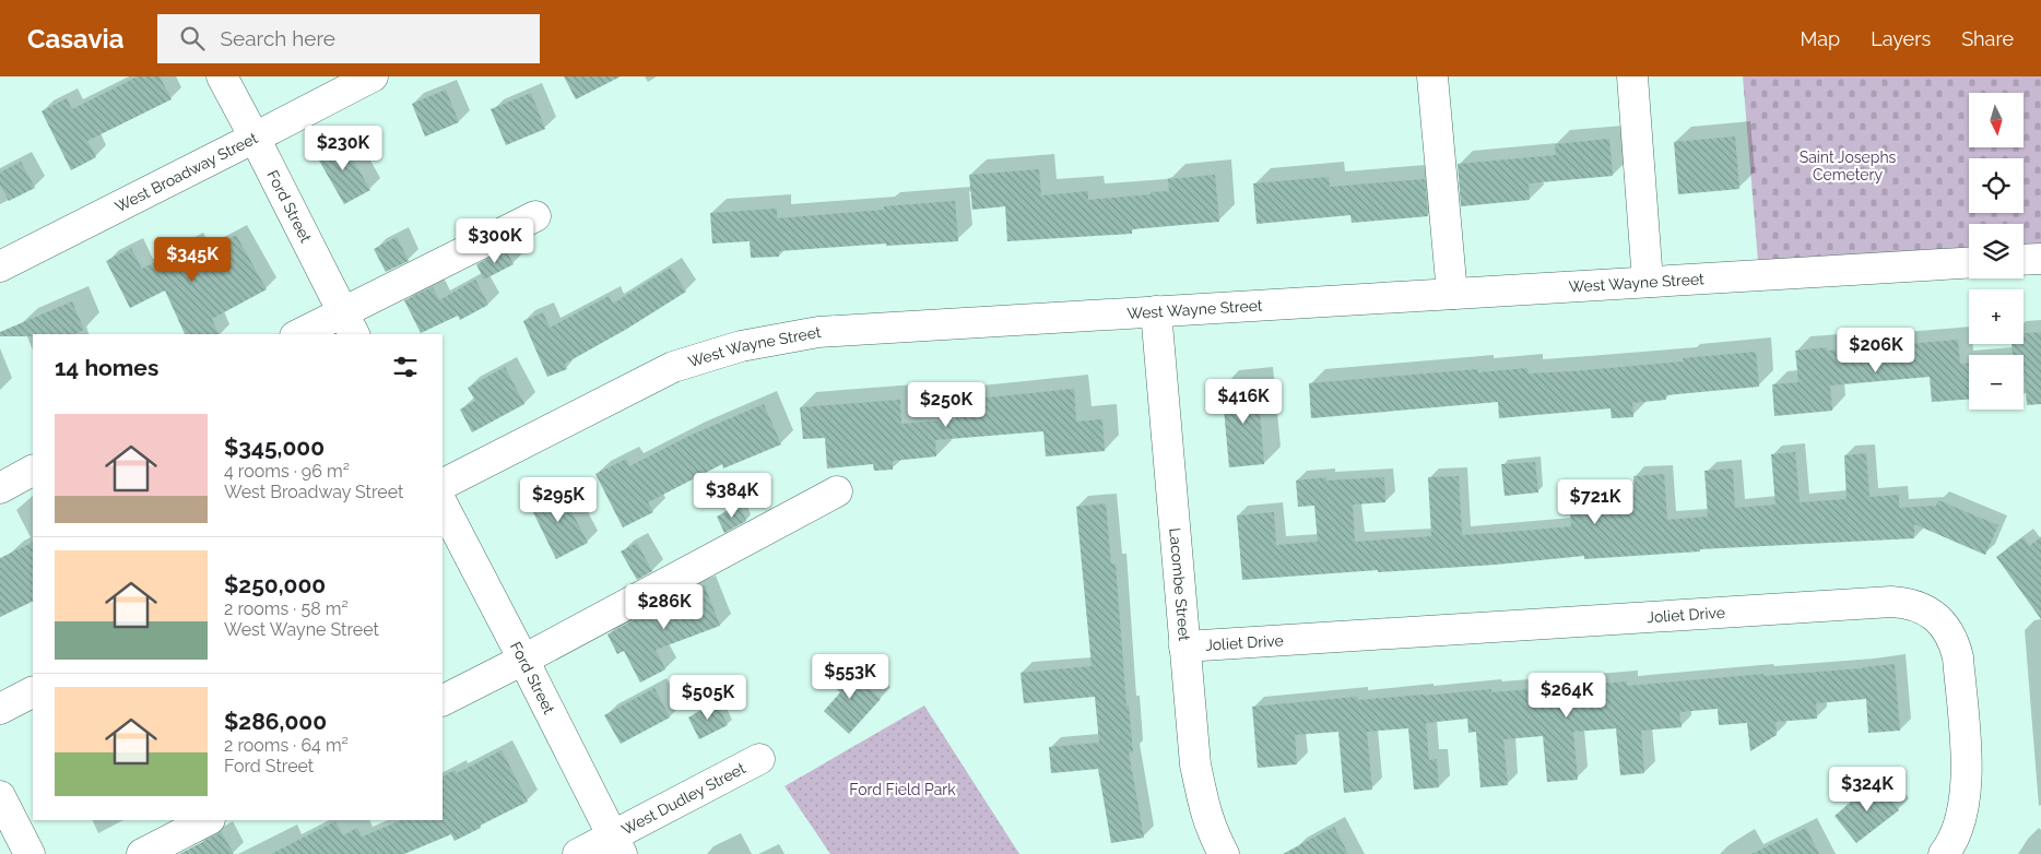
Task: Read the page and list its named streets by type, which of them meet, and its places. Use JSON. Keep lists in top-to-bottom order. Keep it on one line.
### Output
{"streets":{"street":["West Broadway Street","Ford Street","West Wayne Street","Lacombe Street","Joliet Drive","West Dudley Street"]},"crossings":[["West Broadway Street","Ford Street"],["Ford Street","West Dudley Street"],["West Wayne Street","Lacombe Street"],["Lacombe Street","Joliet Drive"]],"parks":["Saint Josephs Cemetery","Ford Field Park"],"north":"bottom","page":{"header":"Casavia","search":"Search here","nav":["Map","Layers","Share"],"map_buttons":["+","−"],"price":["$230K","$300K","$345K","$206K","$416K","$250K","$384K","$295K","$721K","$286K","$553K","$264K","$505K","$324K"],"heading":"14 homes","list":[{"name":"$345,000","note":"4 rooms · 96 m² · West Broadway Street"},{"name":"$250,000","note":"2 rooms · 58 m² · West Wayne Street"},{"name":"$286,000","note":"2 rooms · 64 m² · Ford Street"}]}}
